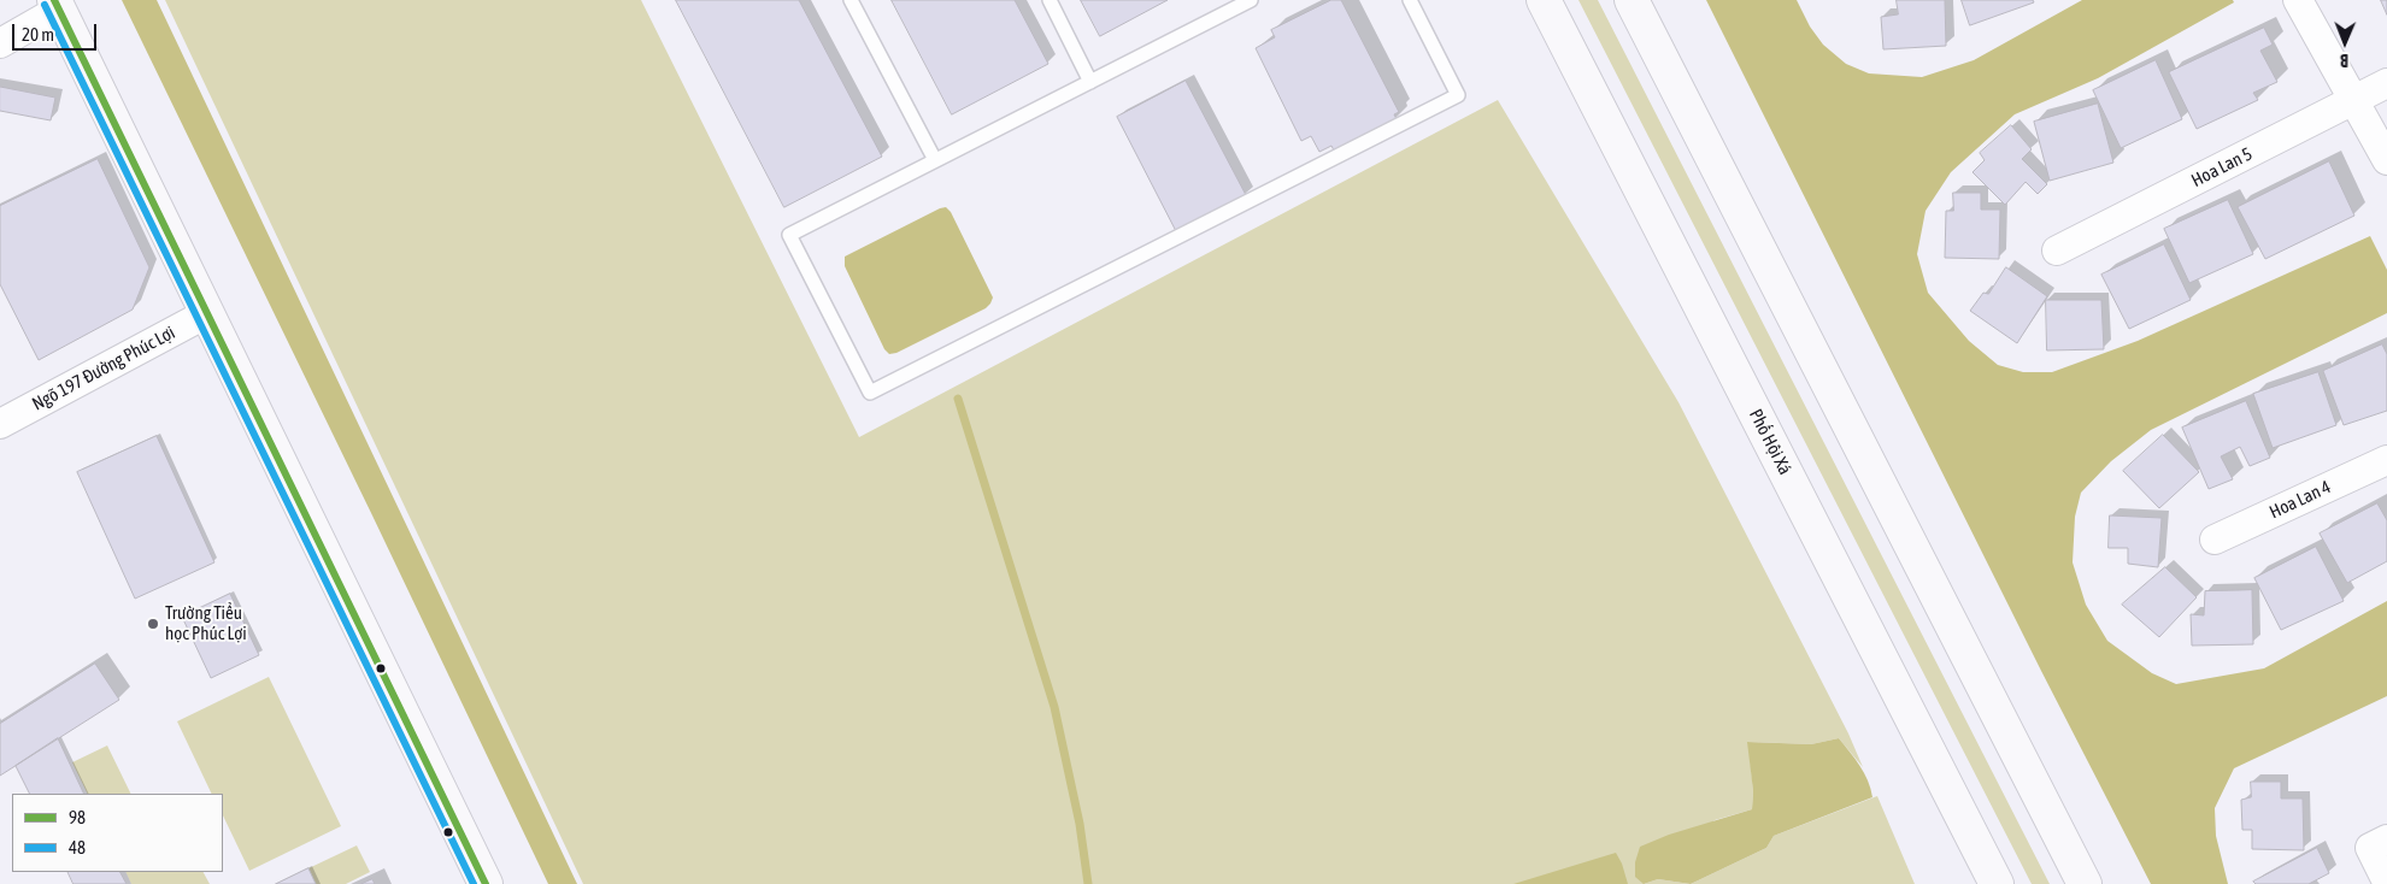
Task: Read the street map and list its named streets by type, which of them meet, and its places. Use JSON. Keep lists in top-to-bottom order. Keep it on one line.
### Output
{"streets":{"main road":["Phố Hội Xá"],"street":["Hoa Lan 5","Ngõ 197 Đường Phúc Lợi","Hoa Lan 4"]},"places":["Trường Tiểu học Phúc Lợi"],"lines":["transit line 98","transit line 48"],"legend":["98","48"],"scale_bar":"20 m","north":"bottom"}
